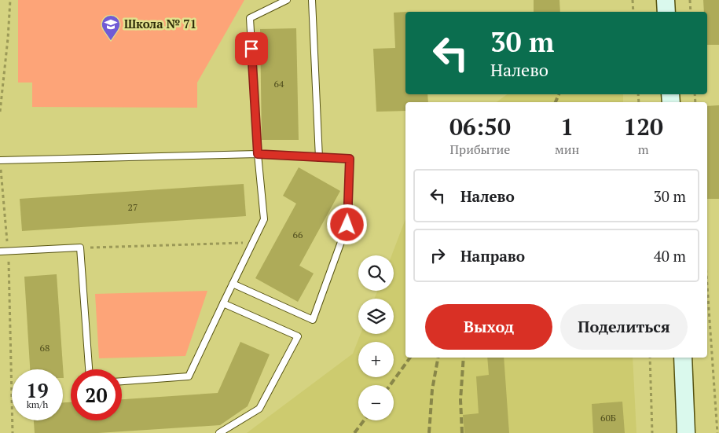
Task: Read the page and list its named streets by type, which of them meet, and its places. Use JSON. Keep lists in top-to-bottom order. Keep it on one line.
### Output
{"places":{"school or university":["Школа № 71"]},"house_numbers":["64","27","66","68","60Б"],"page":{"turn":["30 m","Налево"],"eta":["06:50","Прибытие","1","мин","120","m"],"list":[{"name":"Налево","value":"30 m"},{"name":"Направо","value":"40 m"}],"map_buttons":["+","−"],"buttons":["Выход","Поделиться"],"speed":"19 km/h","limit":"20"}}
